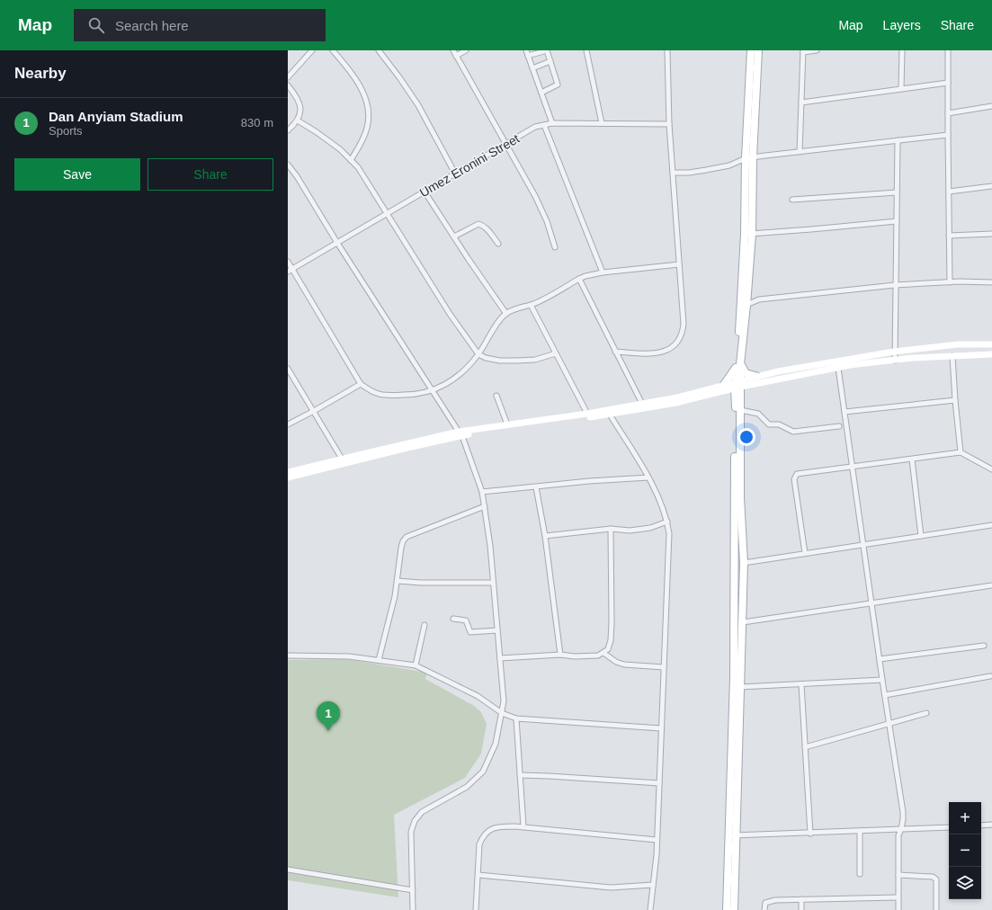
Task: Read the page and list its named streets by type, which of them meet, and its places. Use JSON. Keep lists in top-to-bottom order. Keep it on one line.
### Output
{"streets":{"street":["Umez Eronini Street"]},"page":{"header":"Map","search":"Search here","nav":["Map","Layers","Share"],"heading":"Nearby","list":[{"mark":"1","name":"Dan Anyiam Stadium","note":"Sports","value":"830 m"}],"buttons":["Save","Share"],"pins":"1","map_buttons":["+","−"]}}
